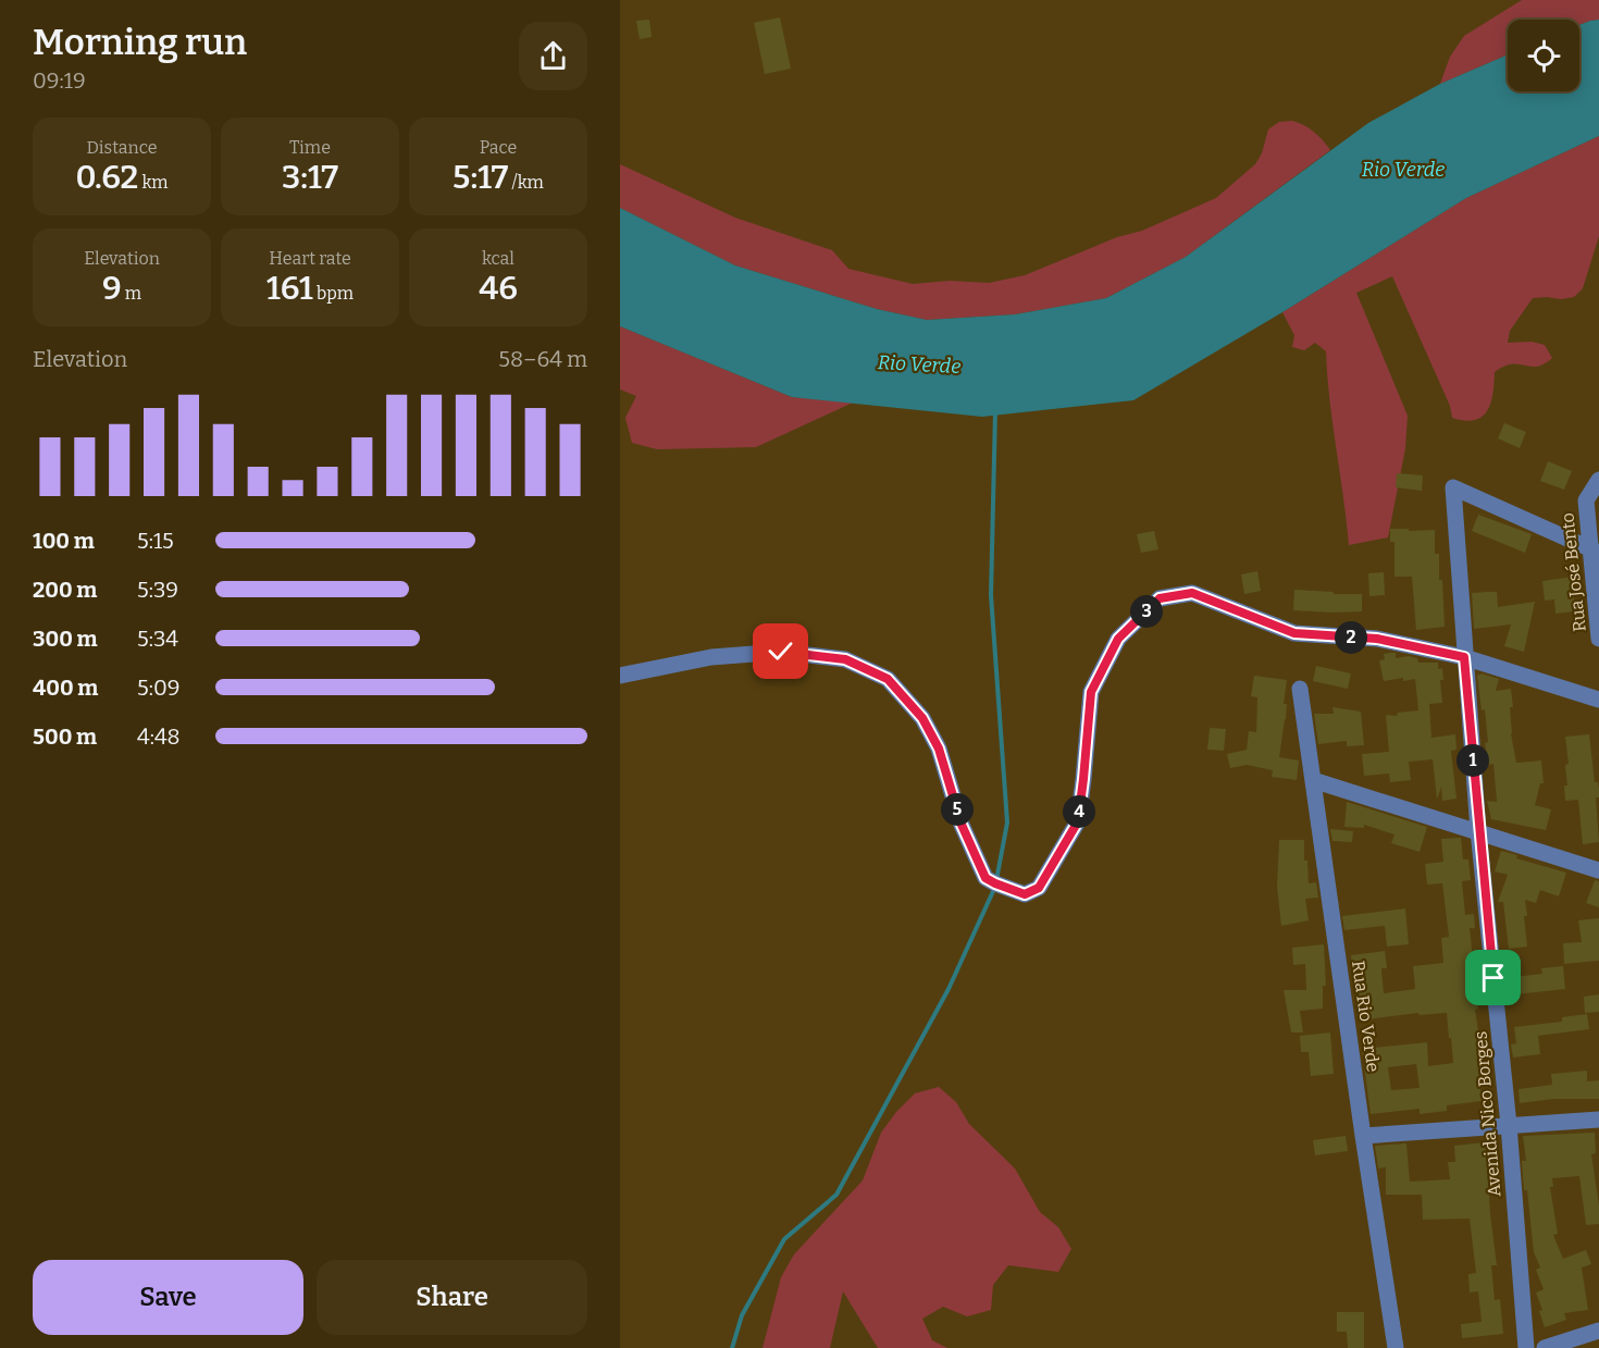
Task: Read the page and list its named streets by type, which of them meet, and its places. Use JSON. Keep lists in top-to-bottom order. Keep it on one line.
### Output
{"streets":{"street":["Rua José Bento","Rua Rio Verde","Avenida Nico Borges"]},"crossings":[["Rua José Bento","Avenida Nico Borges"]],"water":["Rio Verde"],"page":{"heading":["Morning run","09:19"],"stats":[["Distance","0.62 km"],["Time","3:17"],["Pace","5:17 /km"],["Elevation","9 m"],["Heart rate","161 bpm"],["kcal","46"]],"chart":["Elevation","58–64 m"],"list":[{"name":"100 m","note":"5:15"},{"name":"200 m","note":"5:39"},{"name":"300 m","note":"5:34"},{"name":"400 m","note":"5:09"},{"name":"500 m","note":"4:48"}],"pins":["3","2","1","5","4"],"buttons":["Save","Share"]}}
